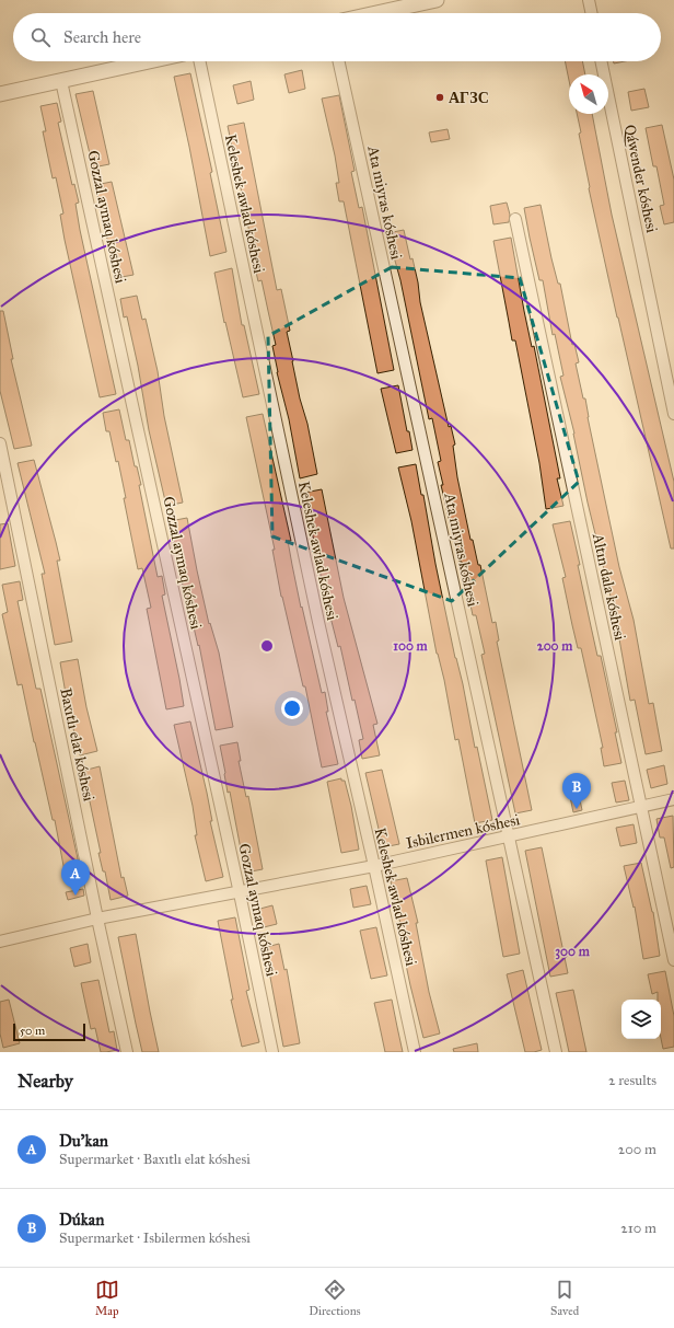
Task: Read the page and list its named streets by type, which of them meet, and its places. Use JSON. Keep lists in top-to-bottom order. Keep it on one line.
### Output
{"streets":{"street":["Qáwender kóshesi","Ata miyras kóshesi","Keleshek awlad kóshesi","Gozzal aymaq kóshesi","Altın dala kóshesi","Baxıtlı elat kóshesi","Isbilermen kóshesi"]},"crossings":[["Ata miyras kóshesi","Isbilermen kóshesi"],["Keleshek awlad kóshesi","Isbilermen kóshesi"],["Gozzal aymaq kóshesi","Isbilermen kóshesi"],["Altın dala kóshesi","Isbilermen kóshesi"],["Baxıtlı elat kóshesi","Isbilermen kóshesi"]],"places":["АГЗС"],"scale_bar":"50 m","north":"top left","page":{"search":"Search here","pins":["B","A"],"scale":"50 m","heading":["Nearby","2 results"],"list":[{"mark":"A","name":"Du'kan","note":"Supermarket · Baxıtlı elat kóshesi","value":"200 m"},{"mark":"B","name":"Dúkan","note":"Supermarket · Isbilermen kóshesi","value":"210 m"}],"nav":["Map","Directions","Saved"]},"rings":["100 m","200 m","300 m"]}
